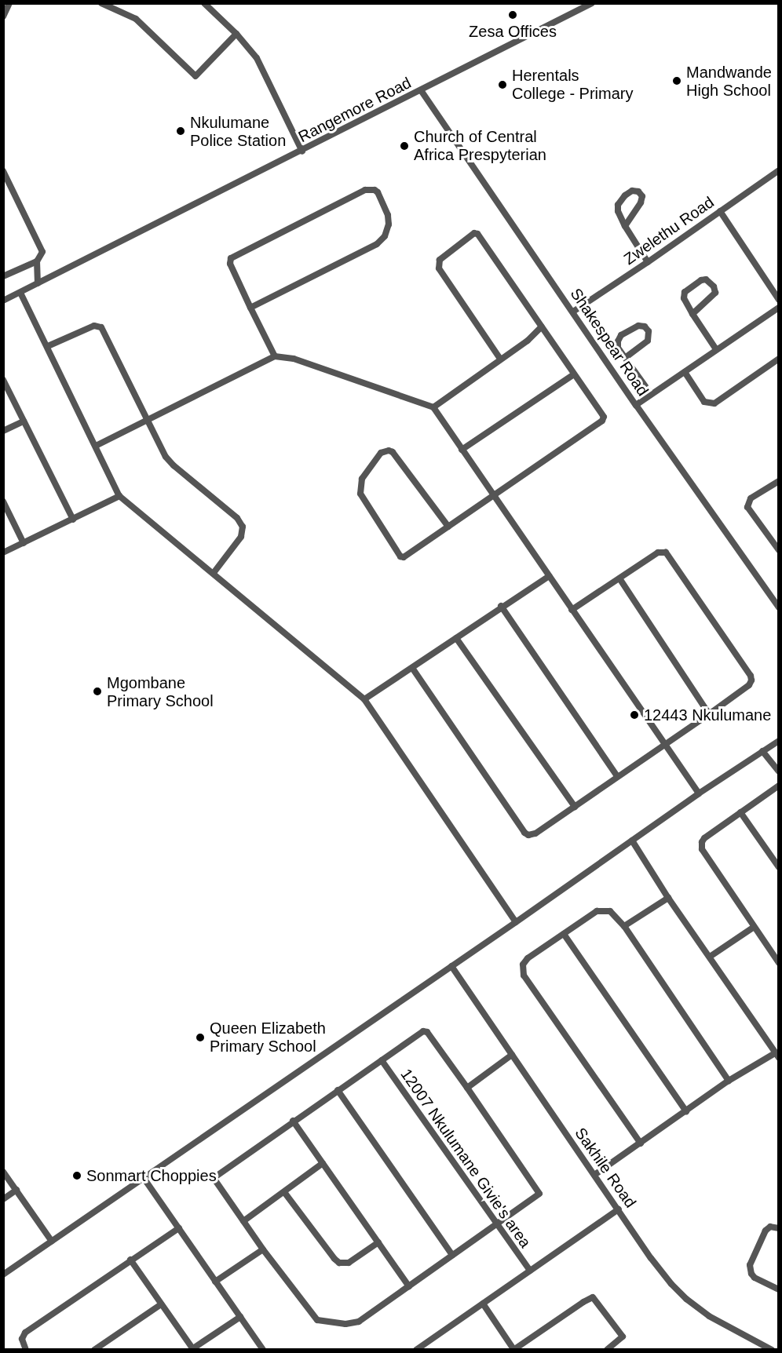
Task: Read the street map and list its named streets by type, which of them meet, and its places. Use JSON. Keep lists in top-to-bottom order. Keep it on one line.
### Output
{"streets":{"street":["Rangemore Road","Zwelethu Road","Shakespear Road","12007 Nkulumane Givie's area","Sakhile Road"]},"crossings":[["Rangemore Road","Shakespear Road"],["Zwelethu Road","Shakespear Road"]],"places":["Zesa Offices","Mandwande High School","Herentals College - Primary","Nkulumane Police Station","Church of Central Africa Prespyterian","Mgombane Primary School","12443 Nkulumane","Queen Elizabeth Primary School","Sonmart Choppies"]}
